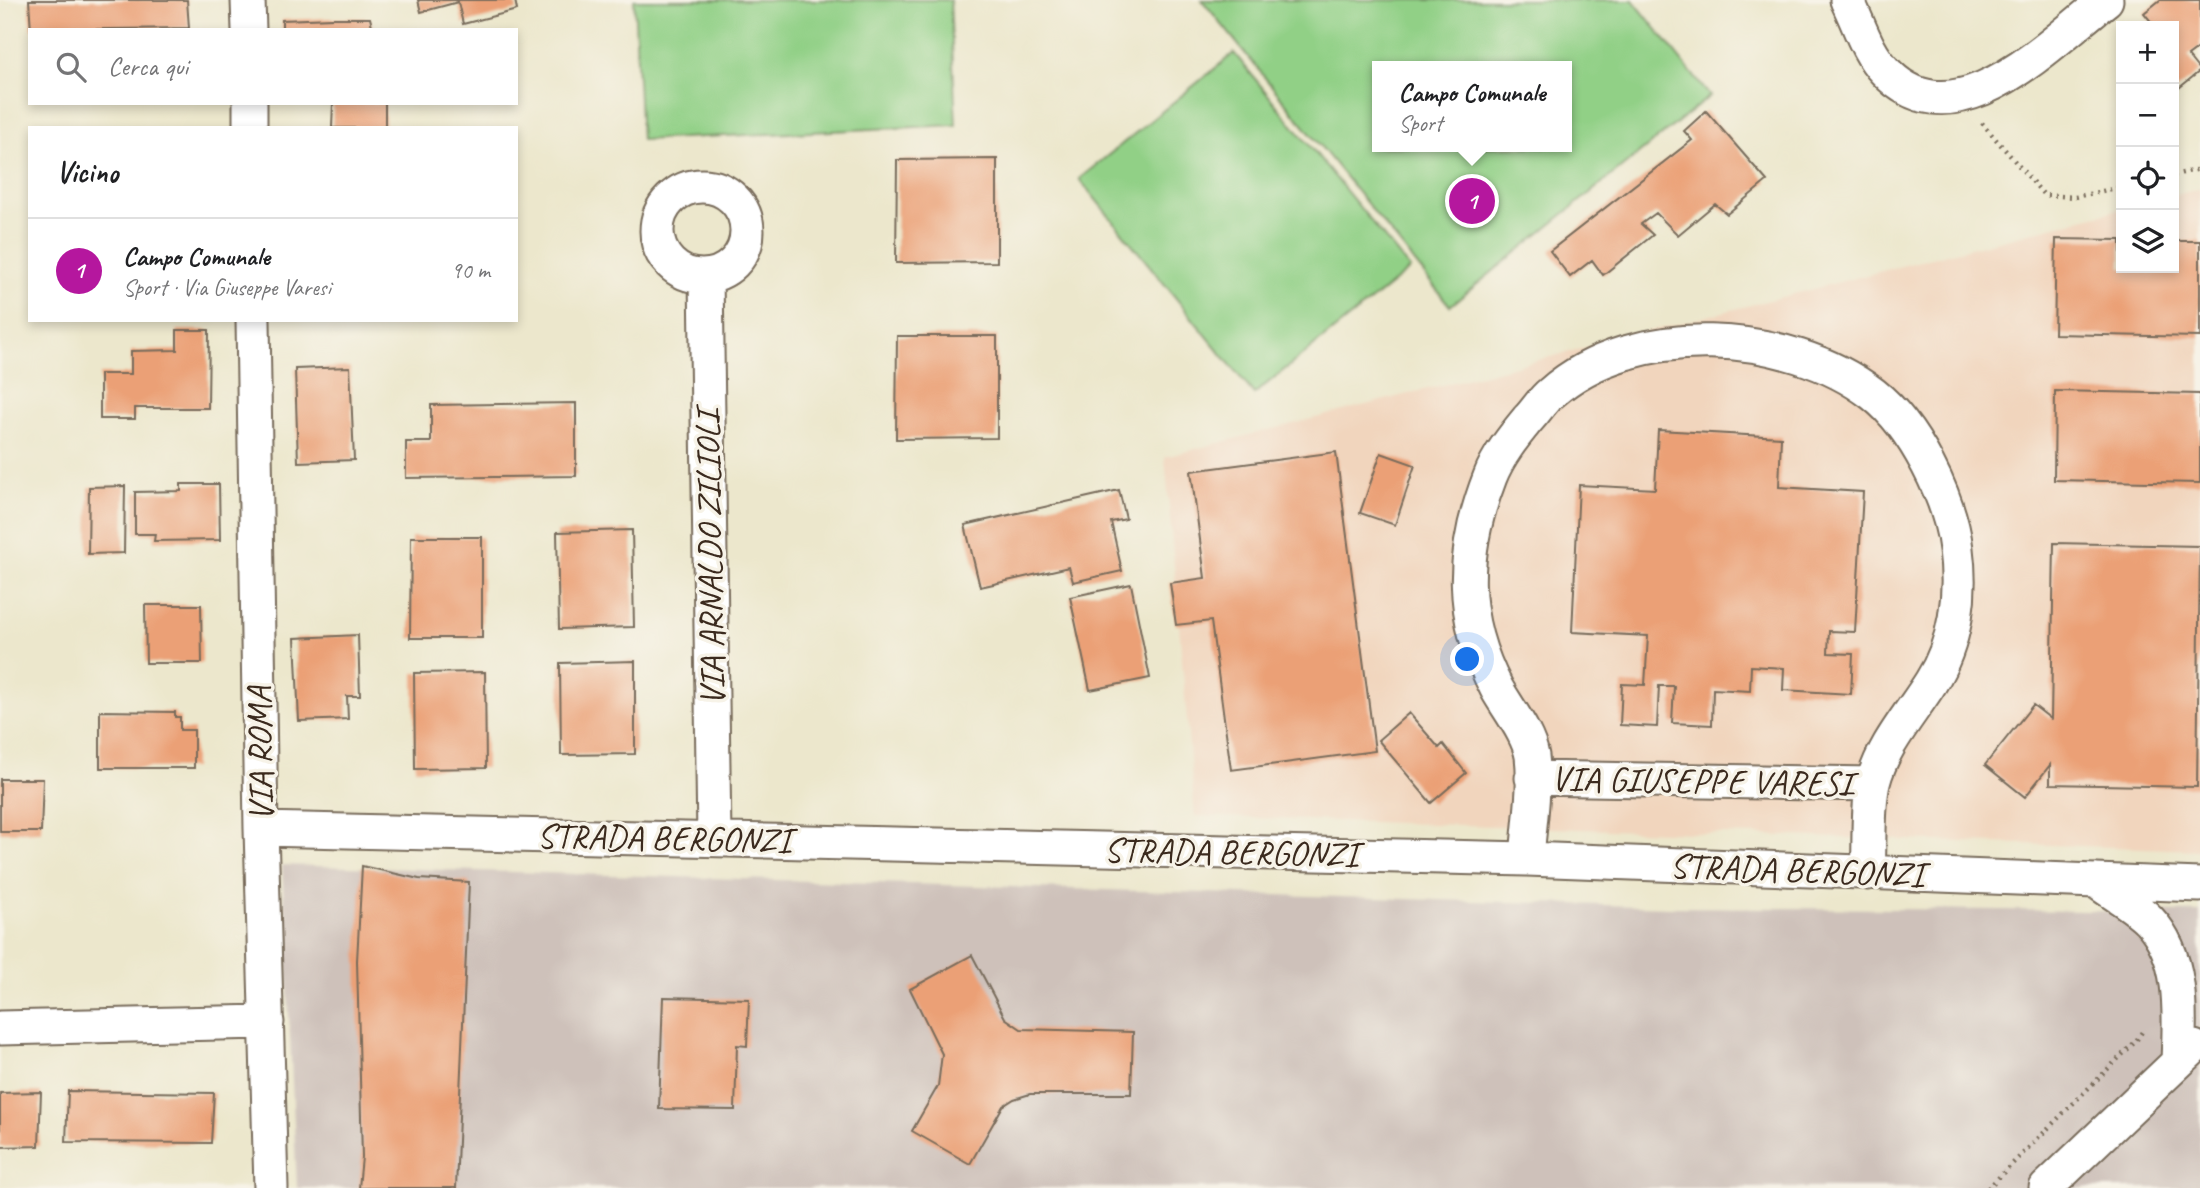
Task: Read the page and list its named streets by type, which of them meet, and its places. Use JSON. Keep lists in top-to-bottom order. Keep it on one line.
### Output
{"streets":{"street":["VIA ARNALDO ZILIOLI","VIA ROMA","VIA GIUSEPPE VARESI","STRADA BERGONZI"]},"crossings":[["VIA ARNALDO ZILIOLI","STRADA BERGONZI"],["VIA ROMA","STRADA BERGONZI"],["VIA GIUSEPPE VARESI","STRADA BERGONZI"]],"page":{"map_buttons":["+","−"],"search":"Cerca qui","popup":["Campo Comunale","Sport"],"heading":"Vicino","pins":"1","list":[{"mark":"1","name":"Campo Comunale","note":"Sport · Via Giuseppe Varesi","value":"90 m"}]}}
